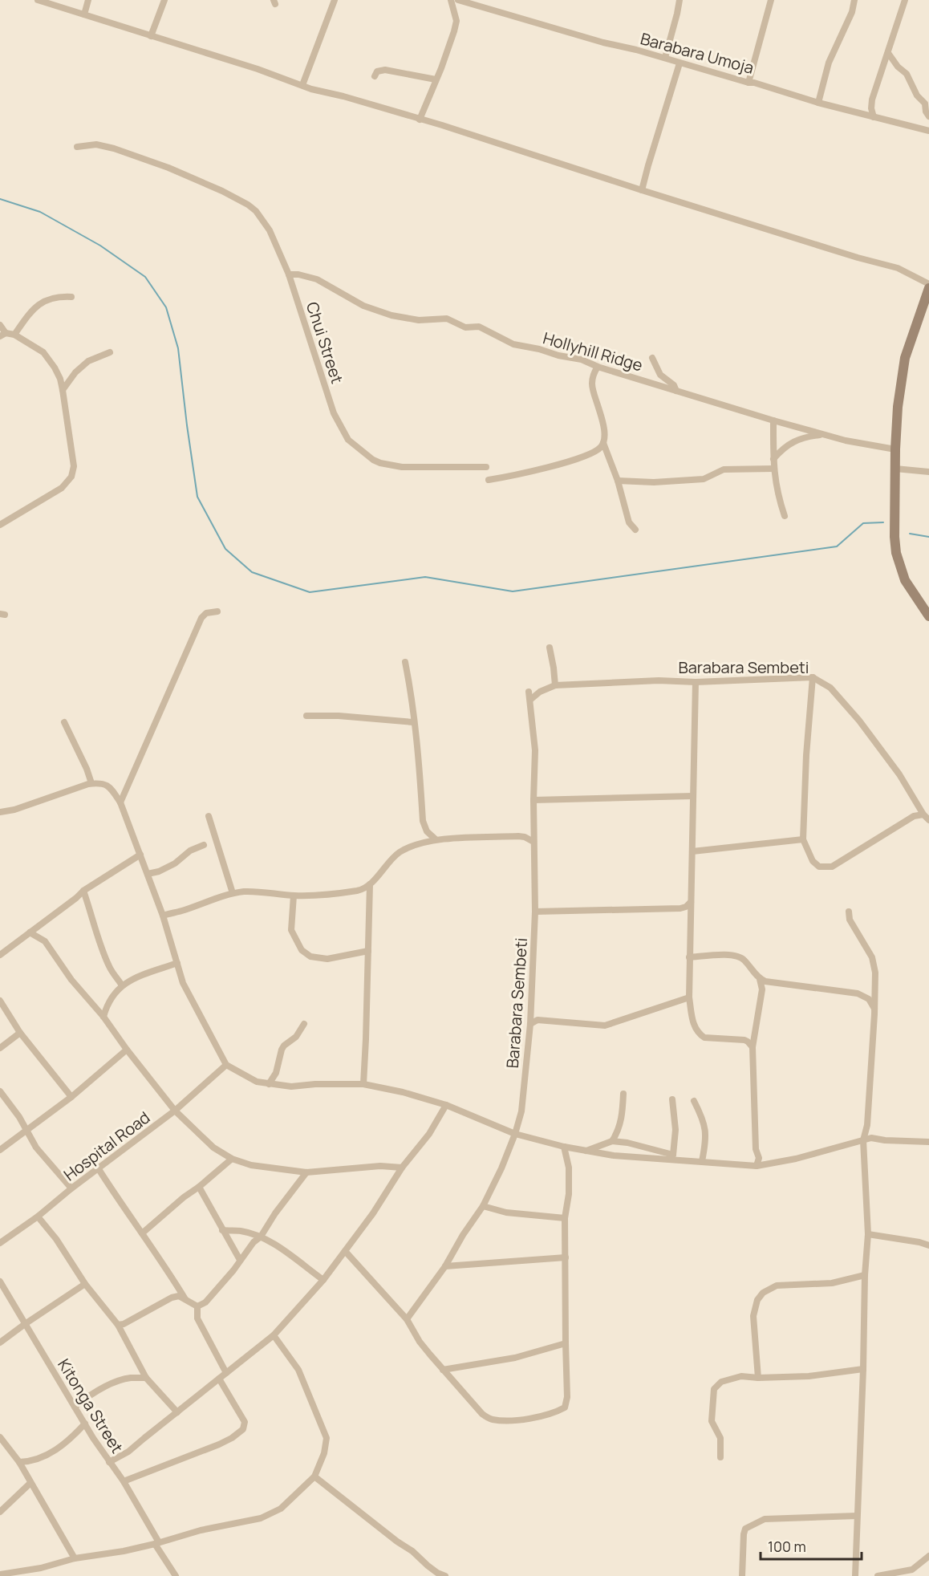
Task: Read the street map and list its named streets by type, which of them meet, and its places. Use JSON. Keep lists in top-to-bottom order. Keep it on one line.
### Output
{"streets":{"street":["Barabara Umoja","Chui Street","Hollyhill Ridge","Barabara Sembeti","Hospital Road","Kitonga Street"]},"crossings":[["Chui Street","Hollyhill Ridge"]],"scale_bar":"100 m"}
